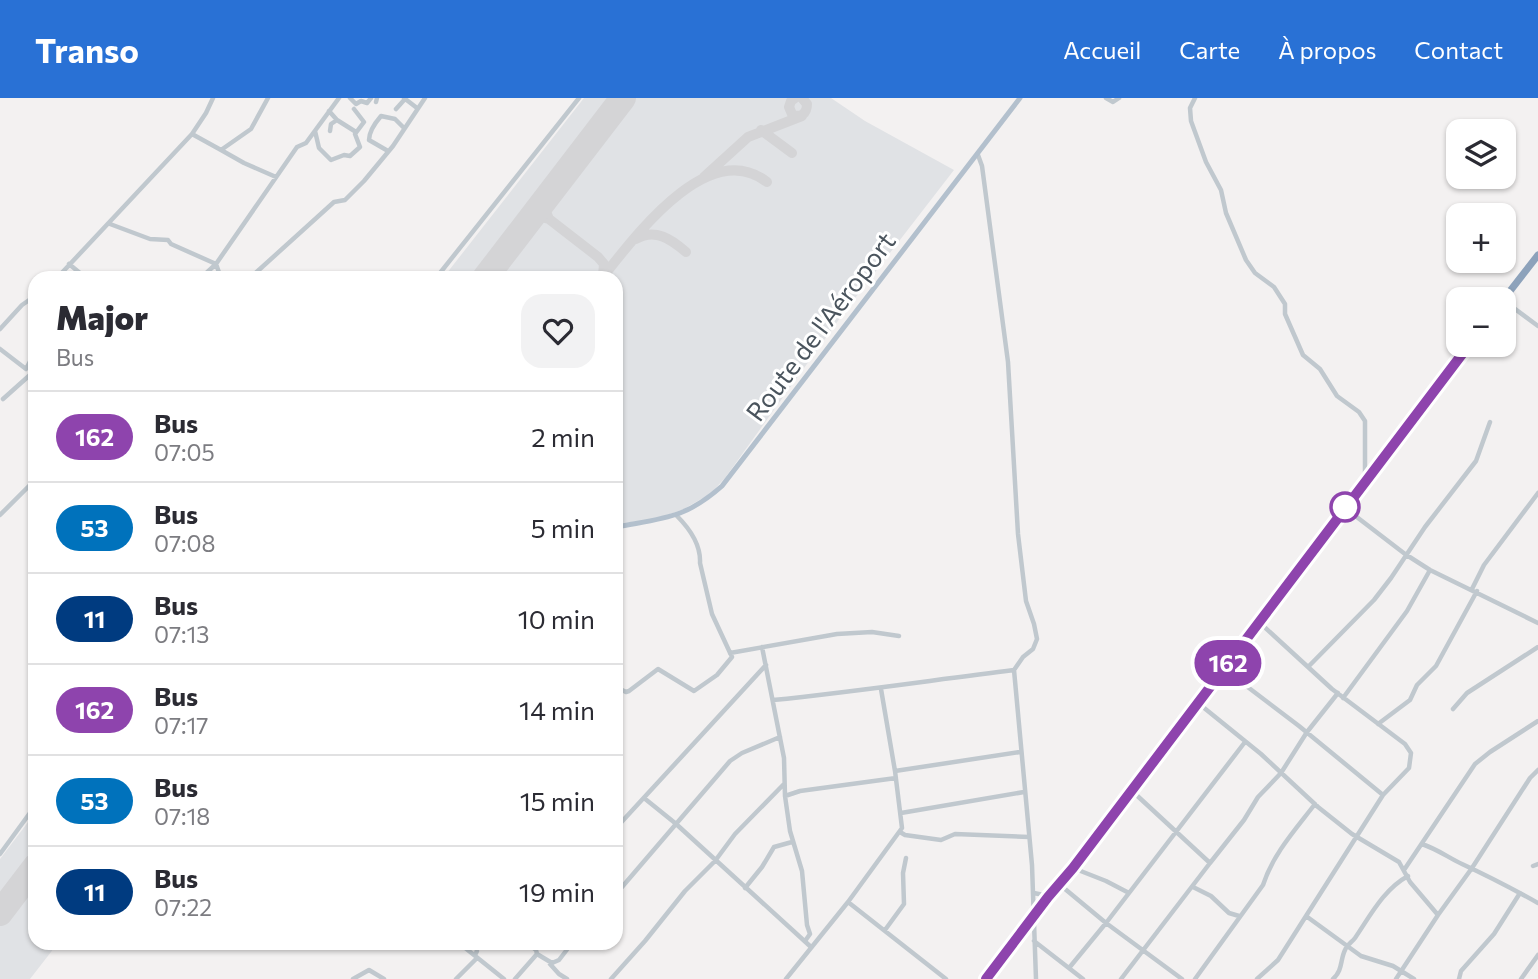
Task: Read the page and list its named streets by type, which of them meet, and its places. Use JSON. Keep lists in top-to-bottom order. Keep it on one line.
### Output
{"streets":{"main road":["Route de l'Aéroport"]},"lines":["bus line 162"],"page":{"header":"Transo","nav":["Accueil","Carte","À propos","Contact"],"on_map":"162","map_buttons":["+","−"],"heading":["Major","Bus"],"list":[{"mark":"162","name":"Bus","note":"07:05","value":"2 min"},{"mark":"53","name":"Bus","note":"07:08","value":"5 min"},{"mark":"11","name":"Bus","note":"07:13","value":"10 min"},{"mark":"162","name":"Bus","note":"07:17","value":"14 min"},{"mark":"53","name":"Bus","note":"07:18","value":"15 min"},{"mark":"11","name":"Bus","note":"07:22","value":"19 min"}]}}
